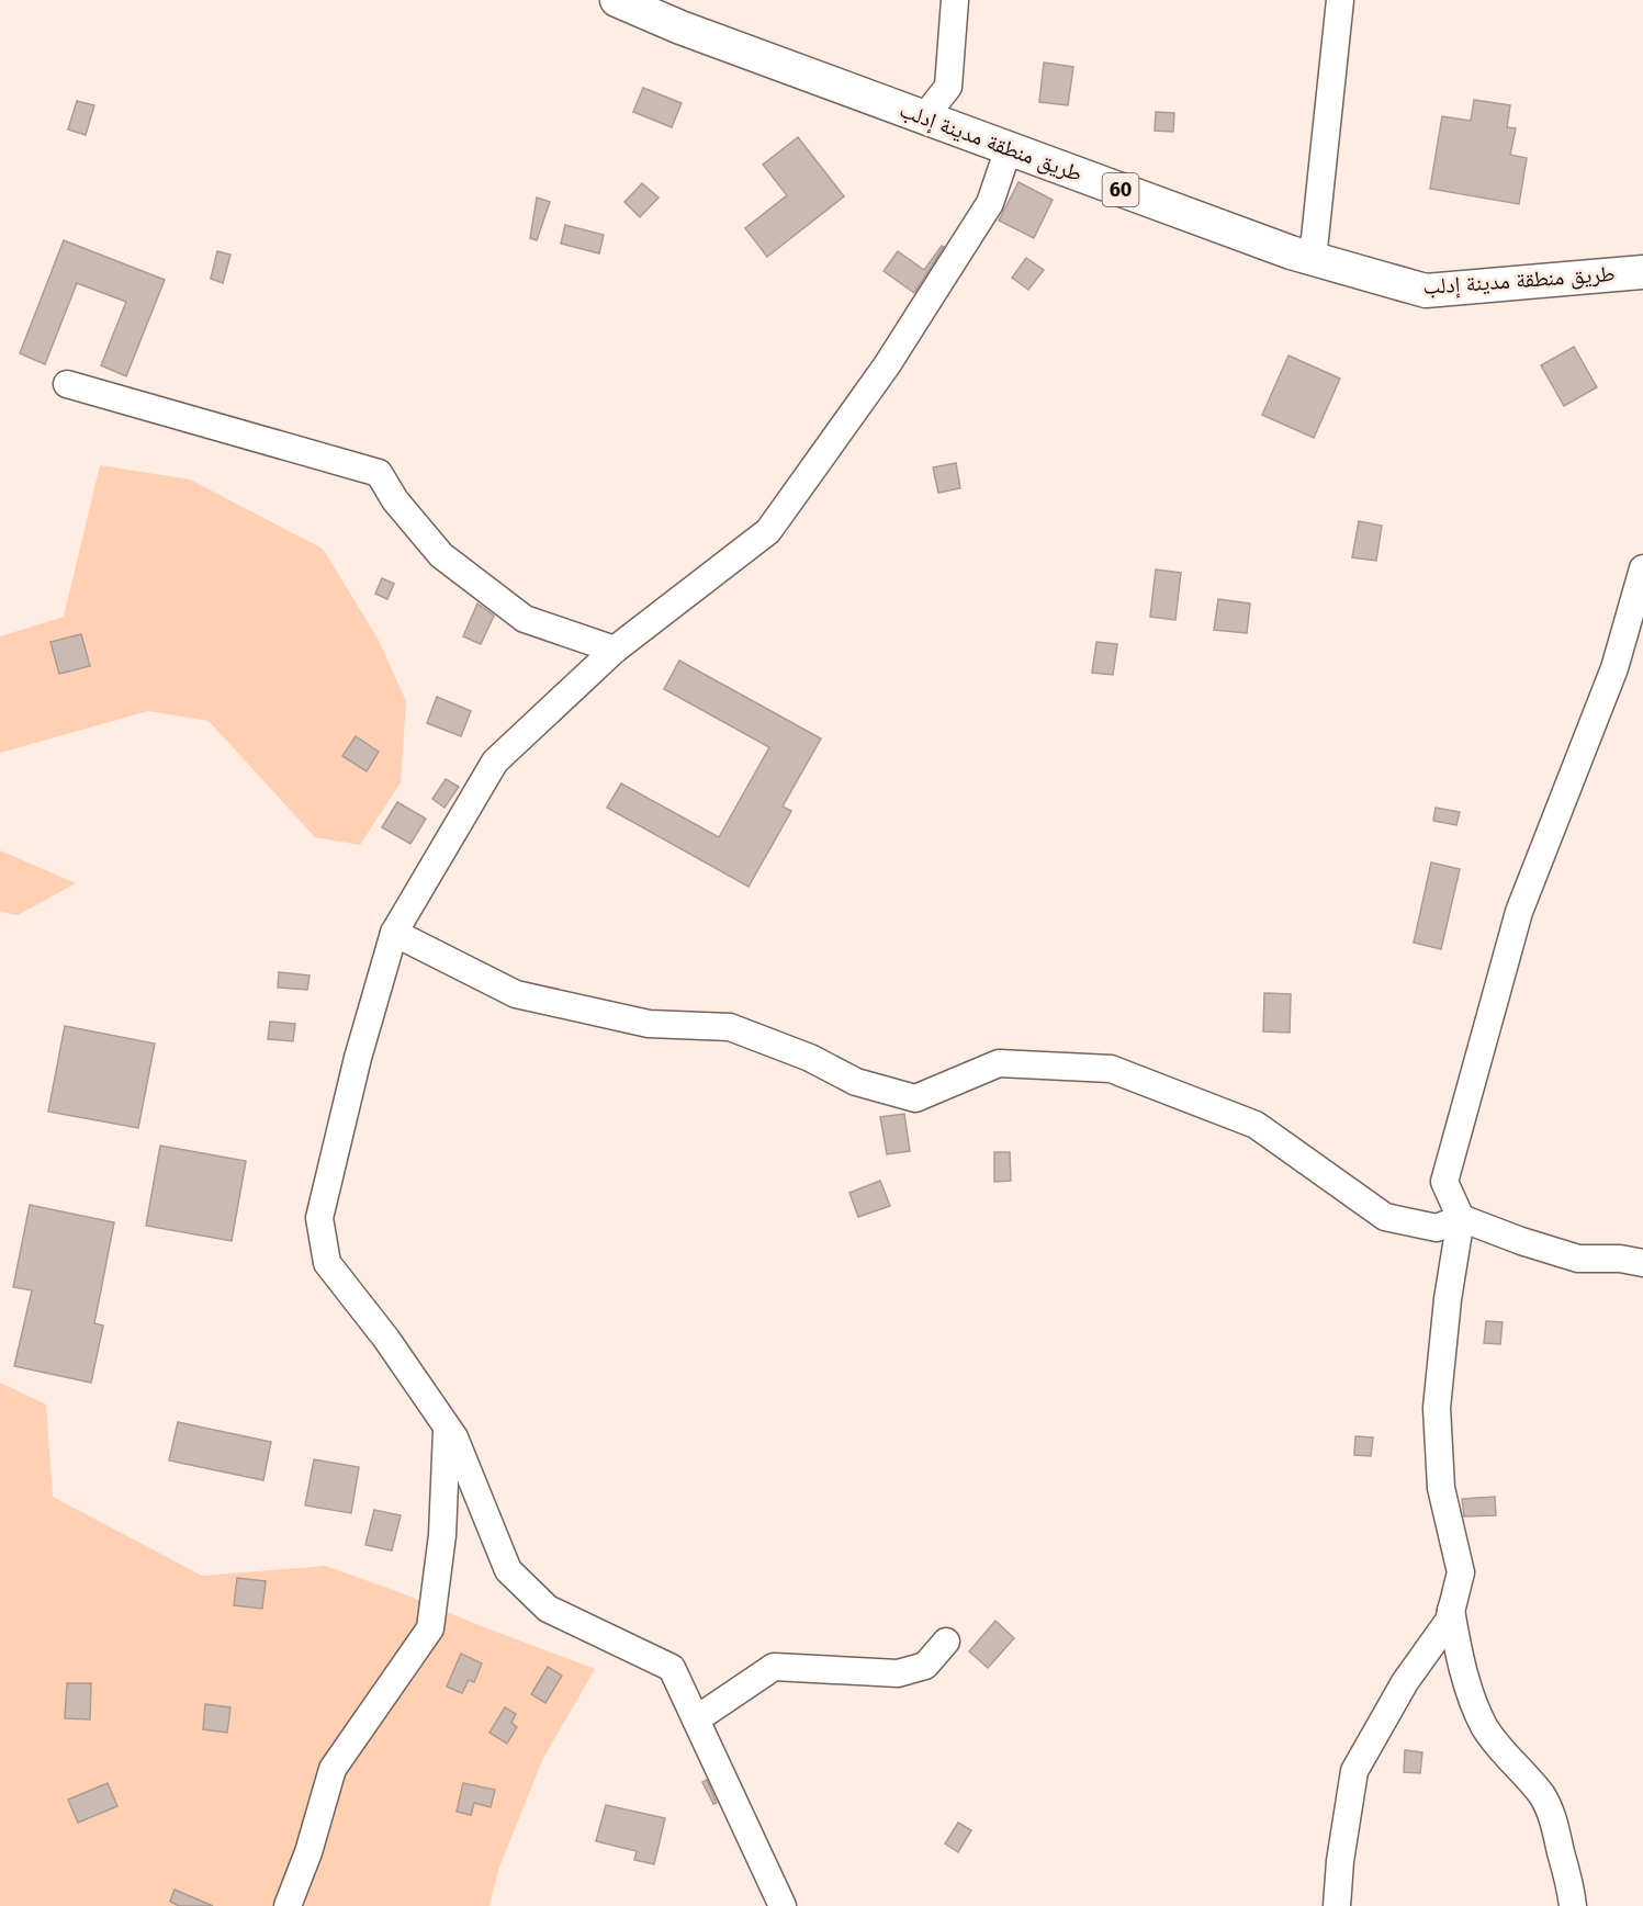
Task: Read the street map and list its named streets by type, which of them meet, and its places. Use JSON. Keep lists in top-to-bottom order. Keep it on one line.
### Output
{"streets":{"main road":["طريق منطقة مدينة إدلب","60"]}}
